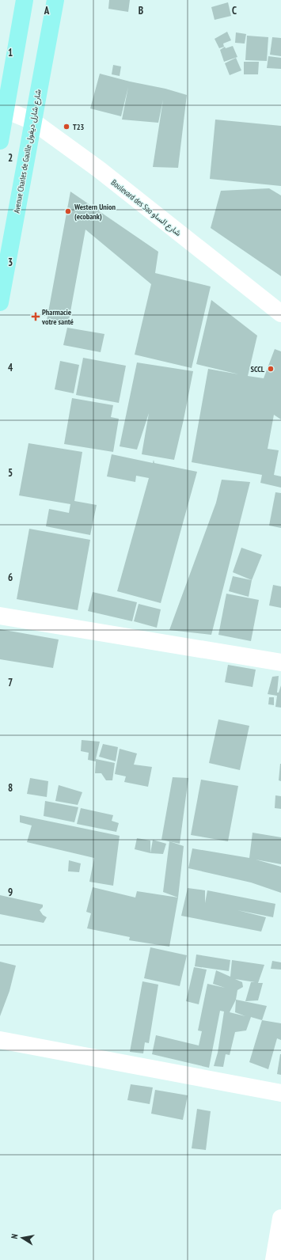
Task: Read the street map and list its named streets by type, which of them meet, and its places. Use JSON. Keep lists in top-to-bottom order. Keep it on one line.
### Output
{"streets":{"main road":["Avenue Charles de Gaulle شارع شارل ديغول"],"street":["Boulevard des Sao شارع الساو"]},"crossings":[["Avenue Charles de Gaulle شارع شارل ديغول","Boulevard des Sao شارع الساو"]],"places":{"other":["T23","Western Union (ecobank)","SCCL"],"health":["Pharmacie votre santé"]},"north":"left","grid":{"columns":["A","B","C"],"rows":["1","2","3","4","5","6","7","8","9"]}}
